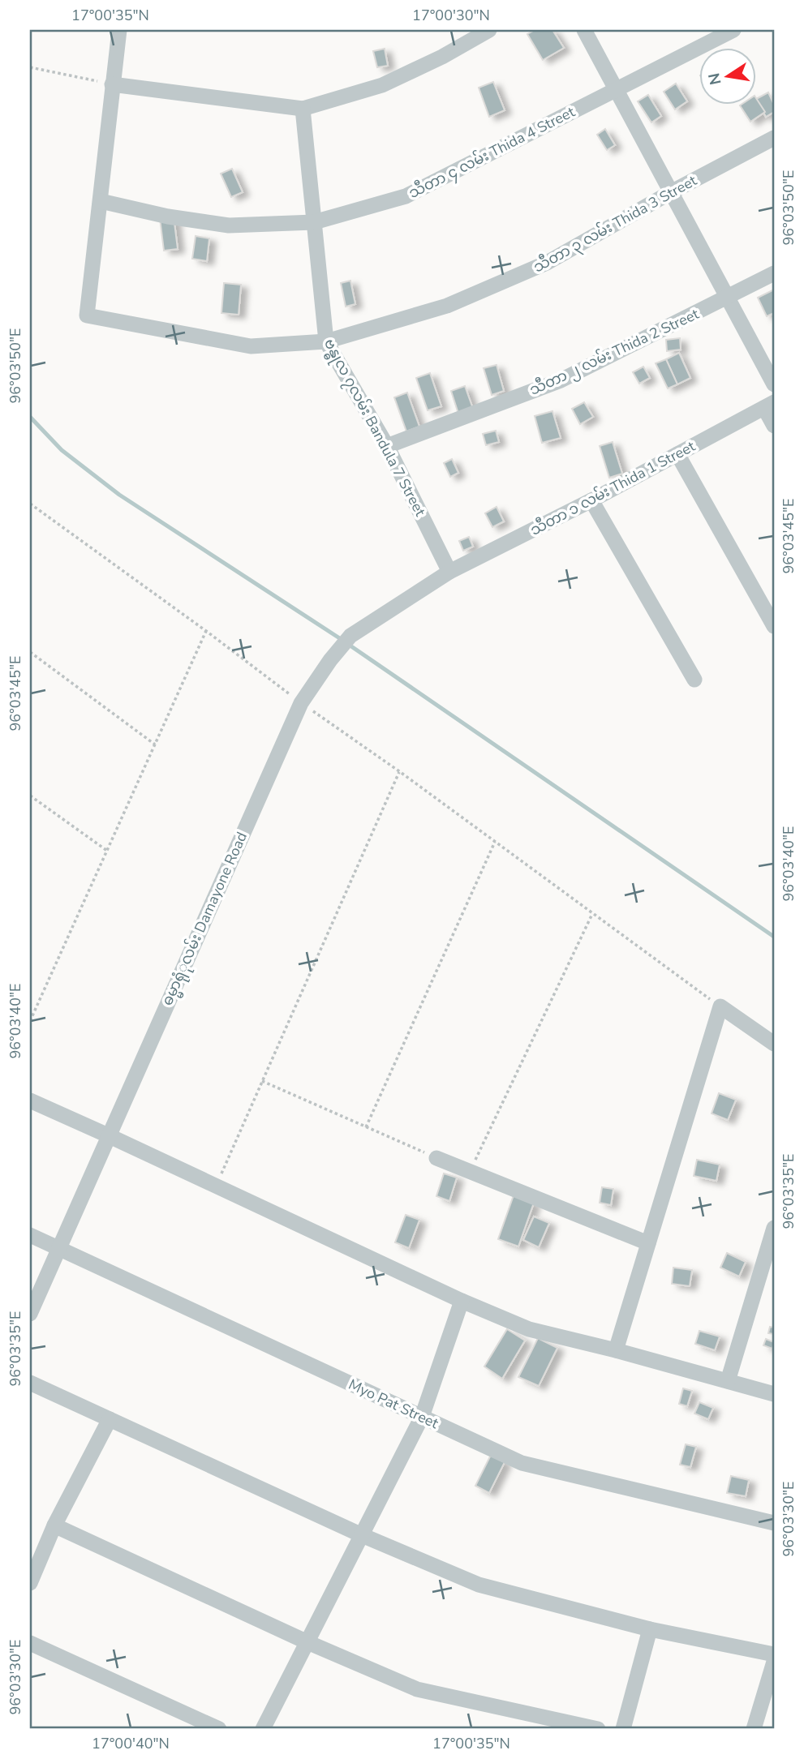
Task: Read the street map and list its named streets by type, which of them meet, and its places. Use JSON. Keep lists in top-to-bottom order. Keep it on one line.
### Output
{"streets":{"street":["သီတာ ၄ လမ်း Thida 4 Street","သီတာ ၃ လမ်း Thida 3 Street","သီတာ ၂ လမ်း Thida 2 Street","ဗန္ဓုလ ၇လမ်း Bandula 7 Street","သီတာ ၁ လမ်း Thida 1 Street","ဓမ္မာရုံုလမ်း Damayone Road","Myo Pat Street"]},"crossings":[["သီတာ ၄ လမ်း Thida 4 Street","သီတာ ၃ လမ်း Thida 3 Street"],["သီတာ ၄ လမ်း Thida 4 Street","ဗန္ဓုလ ၇လမ်း Bandula 7 Street"],["သီတာ ၃ လမ်း Thida 3 Street","ဗန္ဓုလ ၇လမ်း Bandula 7 Street"],["သီတာ ၂ လမ်း Thida 2 Street","ဗန္ဓုလ ၇လမ်း Bandula 7 Street"],["ဗန္ဓုလ ၇လမ်း Bandula 7 Street","သီတာ ၁ လမ်း Thida 1 Street"],["သီတာ ၁ လမ်း Thida 1 Street","ဓမ္မာရုံုလမ်း Damayone Road"],["ဓမ္မာရုံုလမ်း Damayone Road","Myo Pat Street"]],"north":"left","coordinates":["17°00'35\"N","17°00'30\"N","96°03'50\"E","96°03'45\"E","96°03'40\"E","96°03'35\"E","96°03'30\"E","17°00'40\"N"]}
